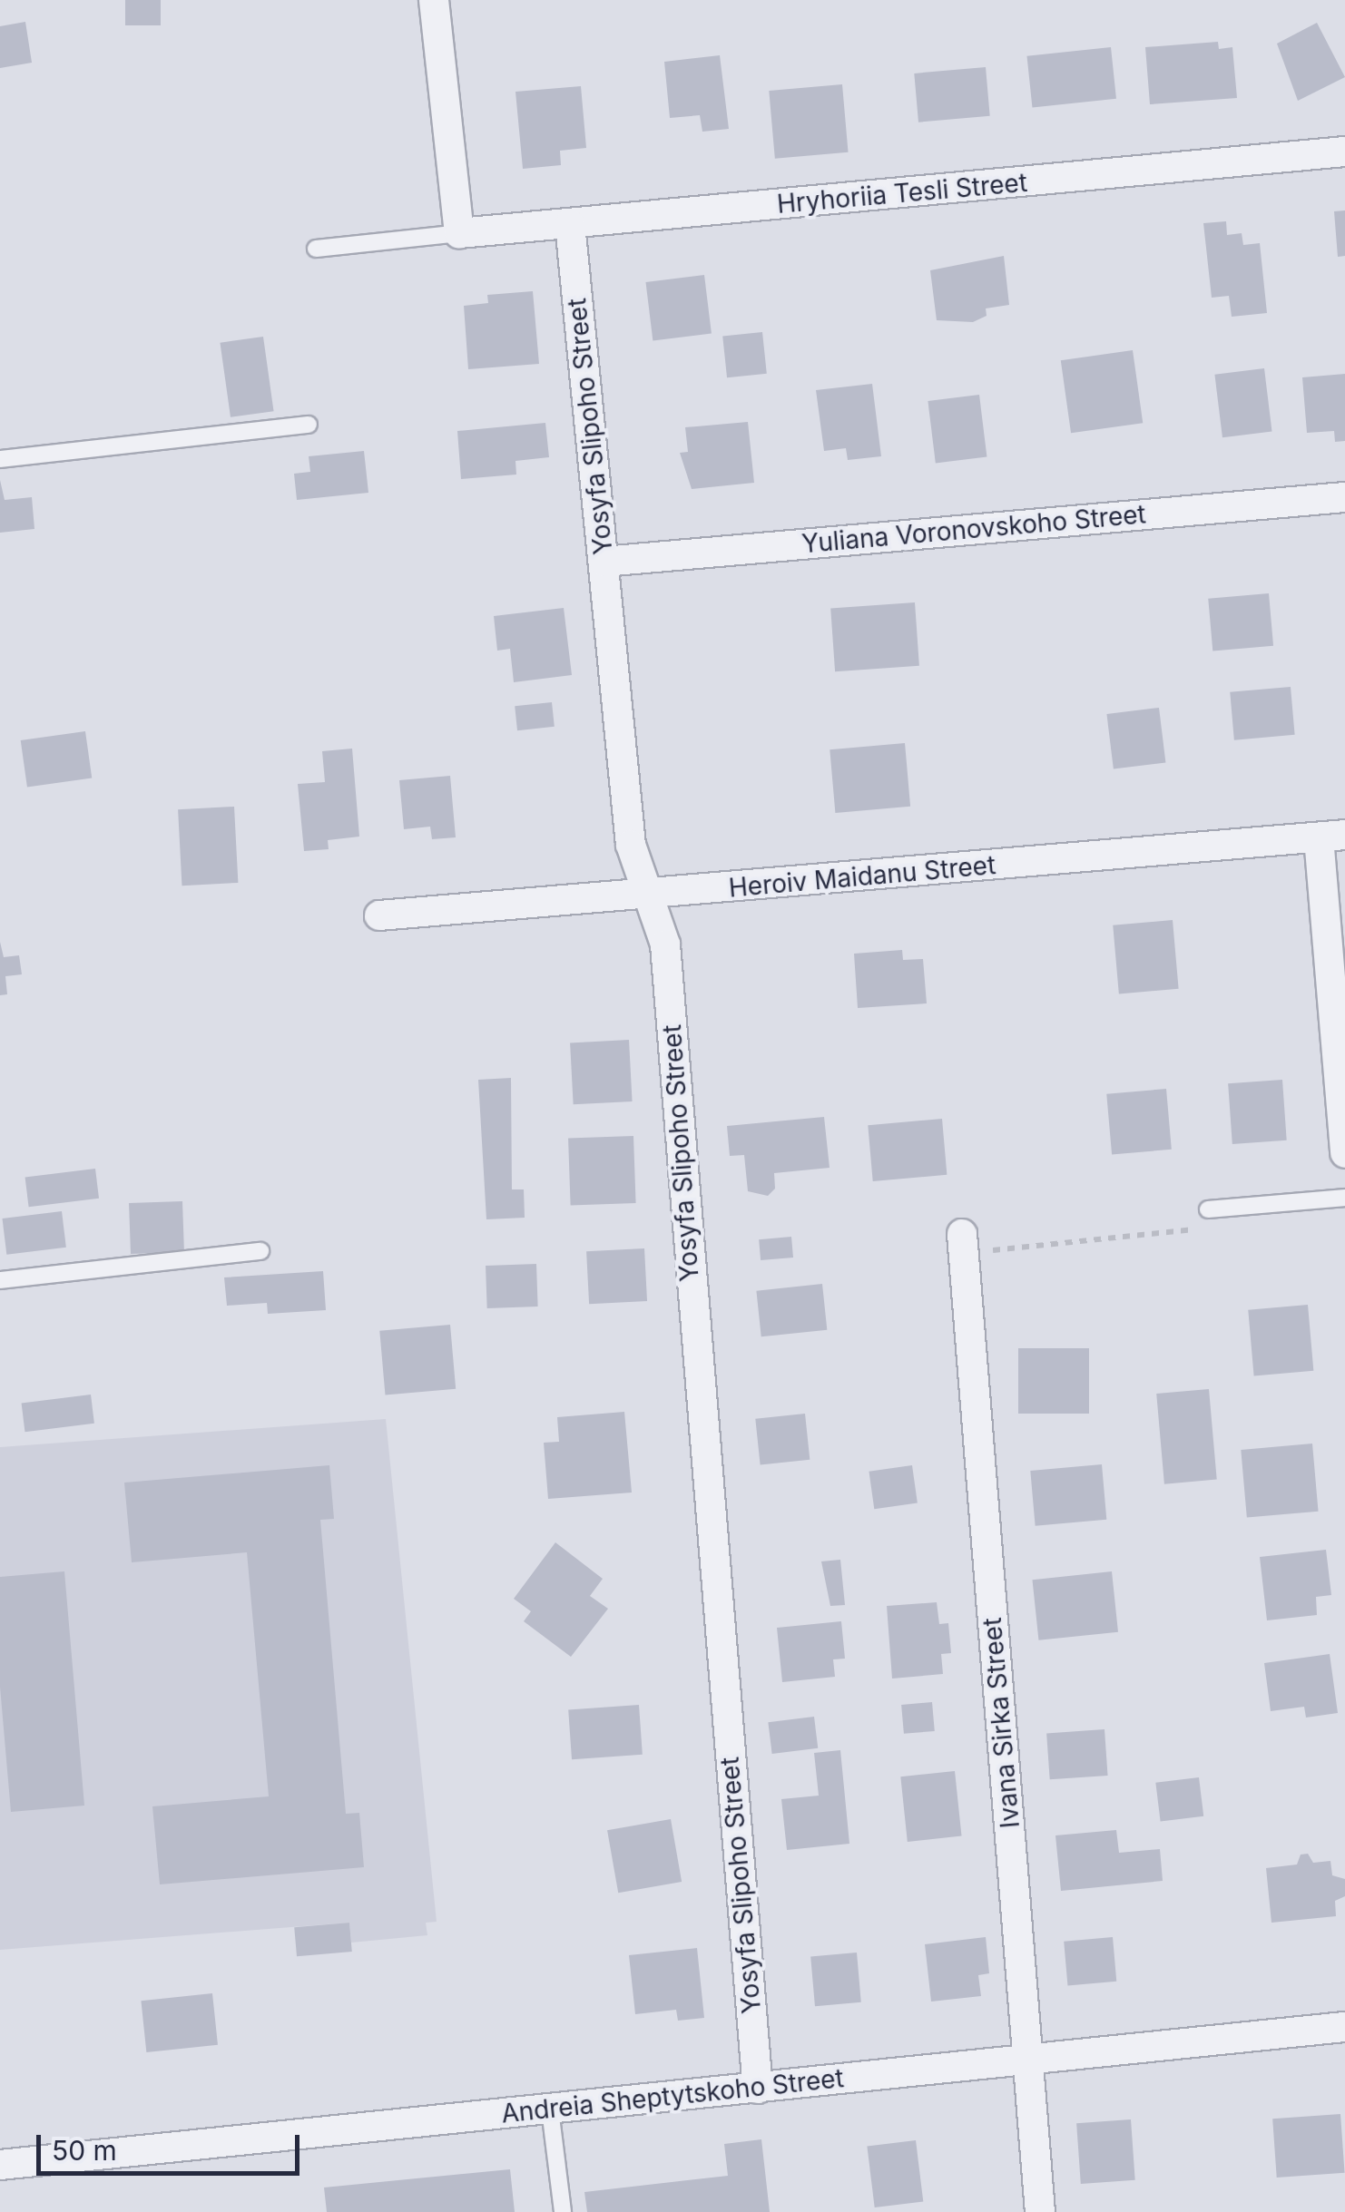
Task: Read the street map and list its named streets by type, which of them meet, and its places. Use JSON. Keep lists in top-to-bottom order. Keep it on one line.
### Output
{"streets":{"street":["Hryhoriia Tesli Street","Yosyfa Slipoho Street","Yuliana Voronovskoho Street","Heroiv Maidanu Street","Ivana Sirka Street","Andreia Sheptytskoho Street"]},"crossings":[["Hryhoriia Tesli Street","Yosyfa Slipoho Street"],["Yosyfa Slipoho Street","Yuliana Voronovskoho Street"],["Yosyfa Slipoho Street","Heroiv Maidanu Street"],["Yosyfa Slipoho Street","Andreia Sheptytskoho Street"],["Ivana Sirka Street","Andreia Sheptytskoho Street"]],"scale_bar":"50 m"}
